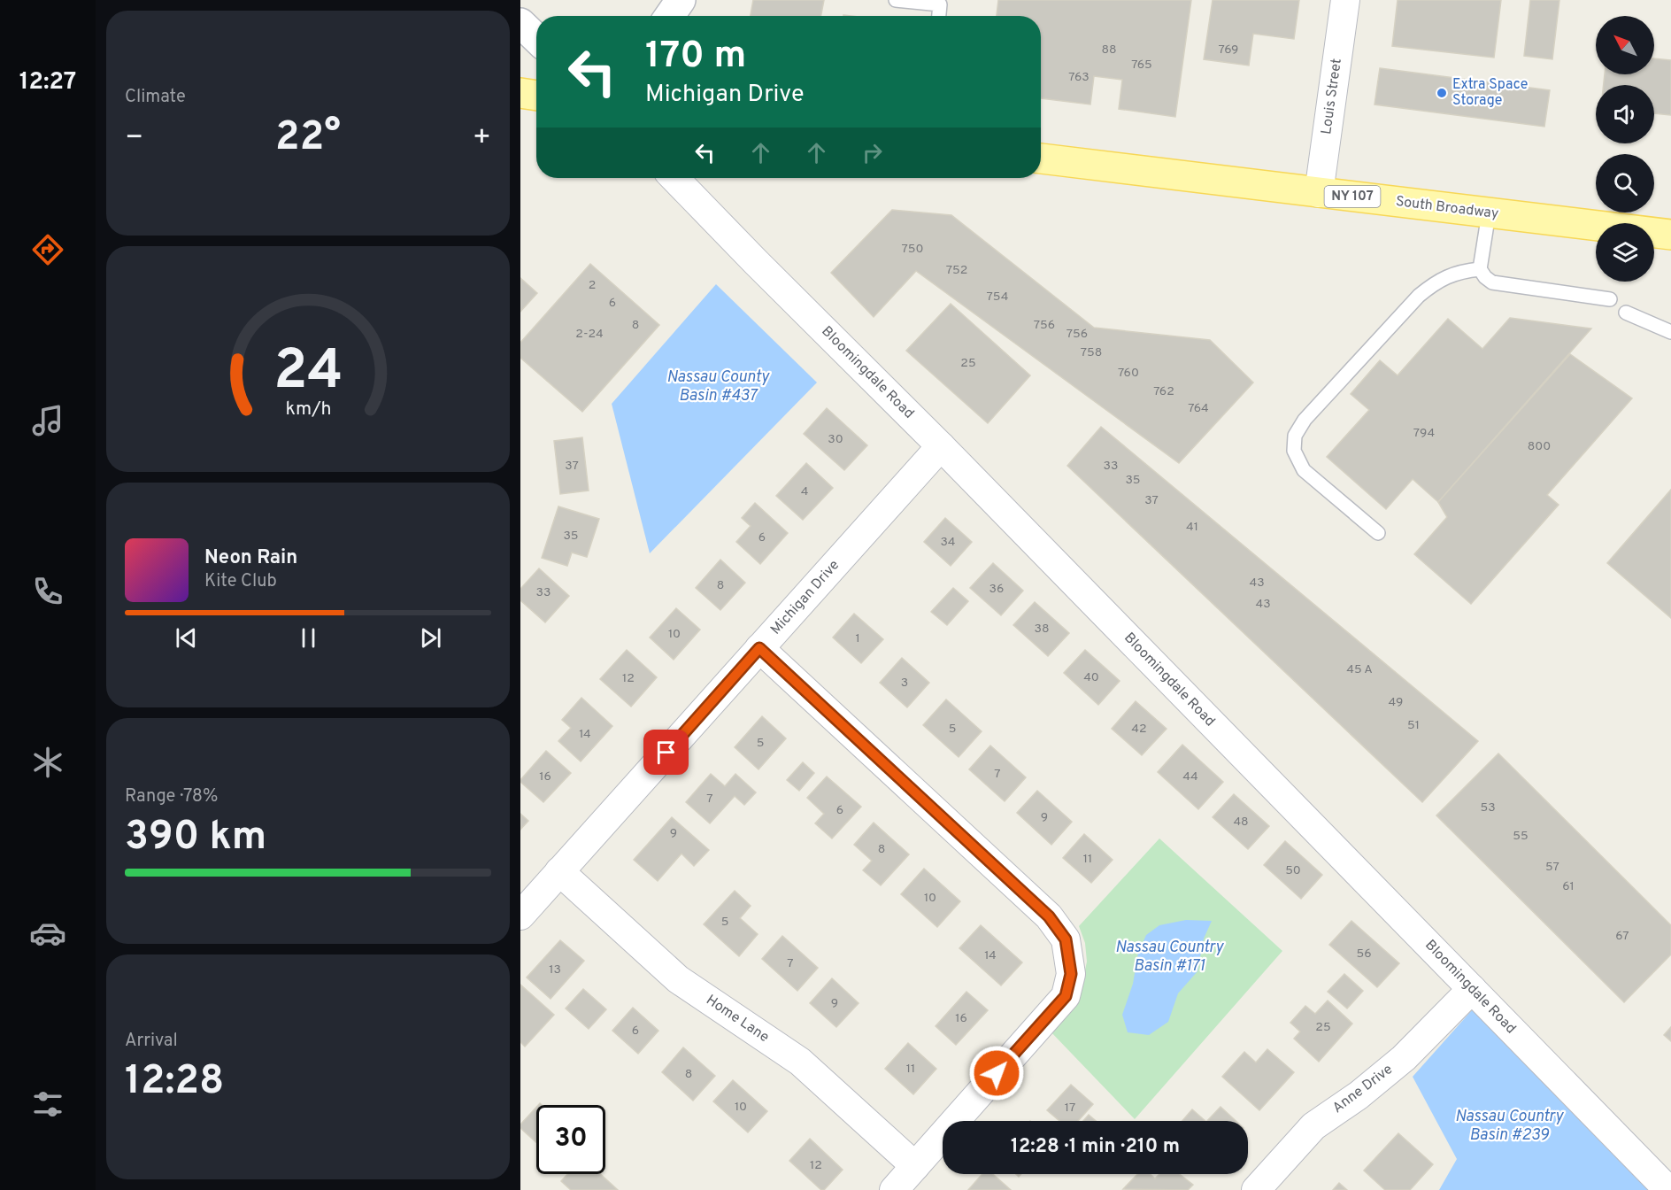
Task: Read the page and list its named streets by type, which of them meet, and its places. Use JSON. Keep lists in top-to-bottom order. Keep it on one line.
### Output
{"streets":{"main road":["NY 107","South Broadway"],"street":["Louis Street","Bloomingdale Road","Michigan Drive","Home Lane","Anne Drive"]},"crossings":[["Louis Street","South Broadway"],["Bloomingdale Road","Michigan Drive"],["Bloomingdale Road","Anne Drive"],["Michigan Drive","Home Lane"]],"water":["Nassau County Basin #437","Nassau Country Basin #171","Nassau Country Basin #239"],"places":["Extra Space Storage"],"house_numbers":["88","769","765","763","750","752","2","754","6","8","756","2-24","756","758","25","760","762","764","794","30","800","37","33","35","4","37","41","35","6","34","43","8","36","33","43","38","10","1","45 A","40","12","3","49","51","5","42","14","5","7","16","44","7","53","6","9","48","9","55","8","11","57","50","61","10","5","67","56","14","7","13","9","16","25","6","11","8","10","17","12"],"north":"top left","page":{"tabs":"12:27","tile":["Climate",["Range · 78%","390 km"],["Arrival","12:28"]],"turn":["170 m","Michigan Drive"],"heat":["−","22°","+"],"song":["Neon Rain","Kite Club"],"limit":"30","trip":"12:28 · 1 min · 210 m","gauge":["24","km/h"]}}
